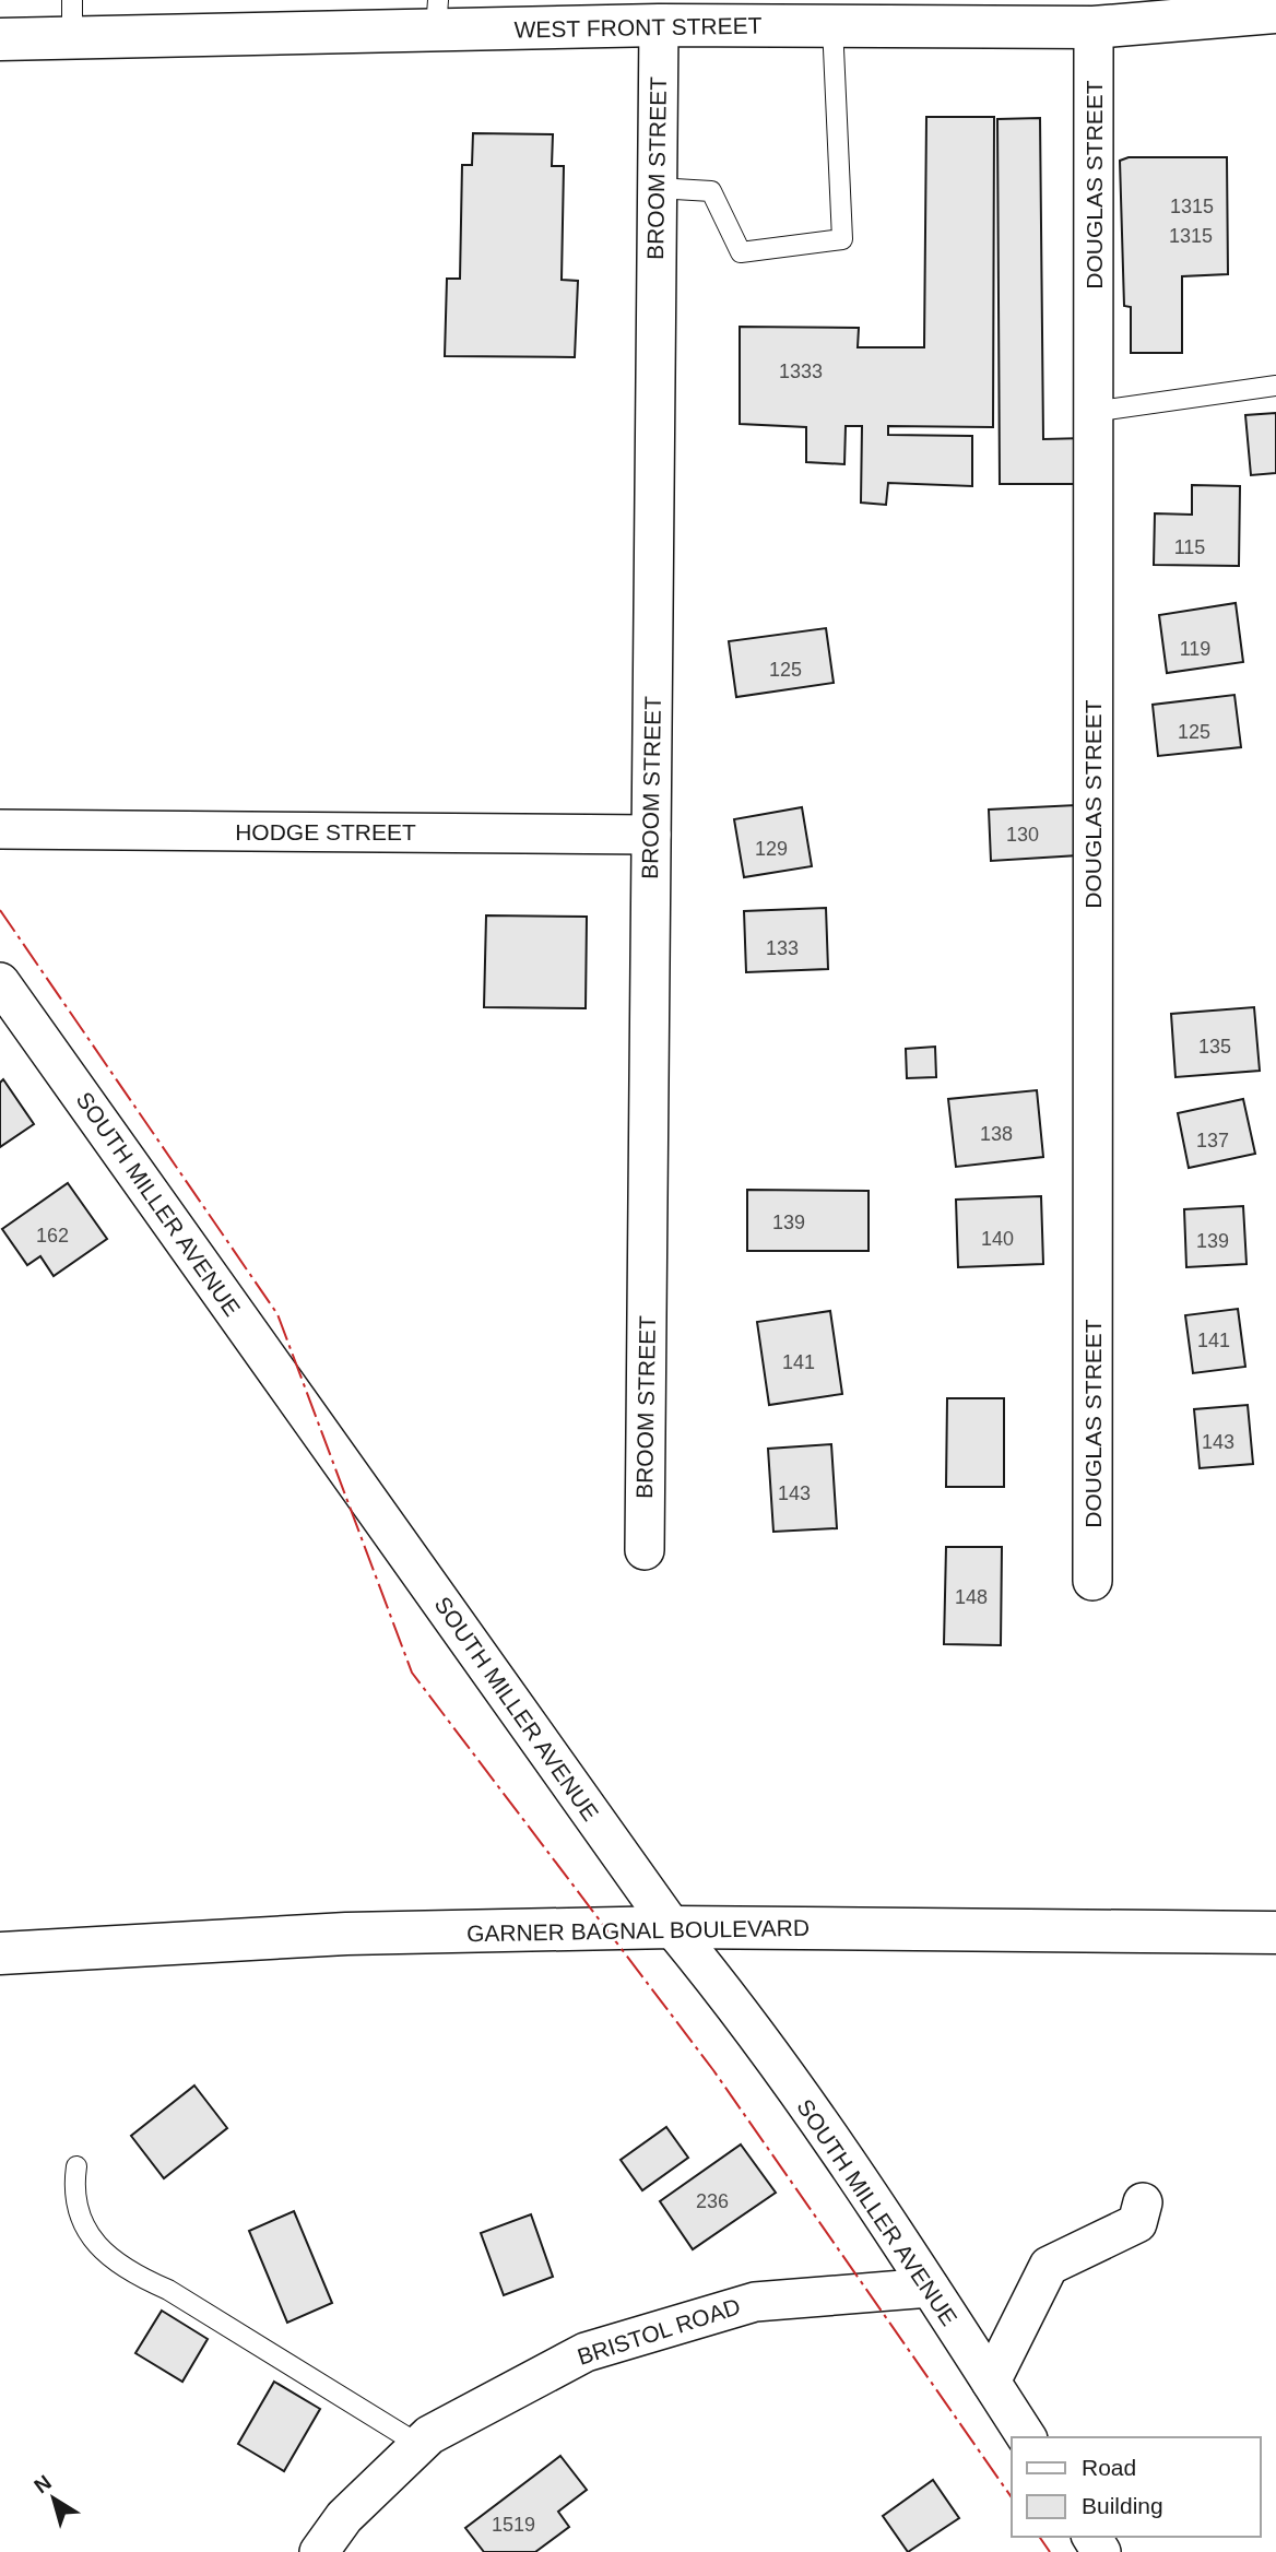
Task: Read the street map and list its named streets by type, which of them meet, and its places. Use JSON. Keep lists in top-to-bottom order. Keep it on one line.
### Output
{"streets":{"main road":["WEST FRONT STREET","GARNER BAGNAL BOULEVARD"],"street":["BROOM STREET","DOUGLAS STREET","HODGE STREET","SOUTH MILLER AVENUE","BRISTOL ROAD"]},"crossings":[["WEST FRONT STREET","BROOM STREET"],["WEST FRONT STREET","DOUGLAS STREET"],["BROOM STREET","HODGE STREET"],["SOUTH MILLER AVENUE","GARNER BAGNAL BOULEVARD"],["SOUTH MILLER AVENUE","BRISTOL ROAD"]],"house_numbers":["1315","1315","1333","115","119","125","125","130","129","133","135","138","137","139","162","140","139","141","141","143","143","148","236","1519"],"legend":["Road","Building"],"north":"top left"}
